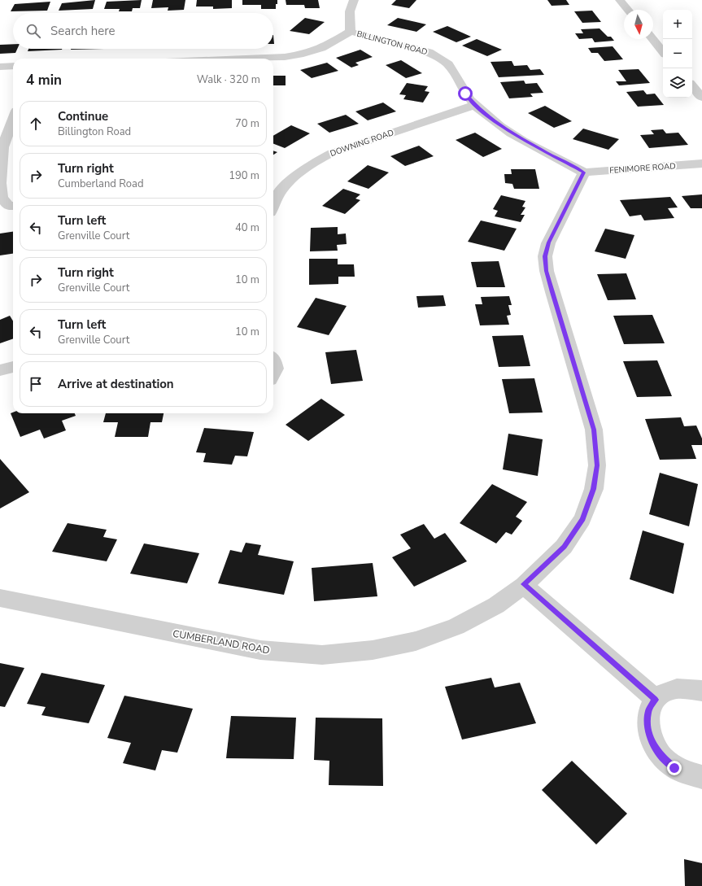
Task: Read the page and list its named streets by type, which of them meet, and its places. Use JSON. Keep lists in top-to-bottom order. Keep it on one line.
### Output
{"streets":{"street":["BILLINGTON ROAD","DOWNING ROAD","FENIMORE ROAD","CUMBERLAND ROAD"]},"crossings":[["BILLINGTON ROAD","DOWNING ROAD"],["BILLINGTON ROAD","FENIMORE ROAD"],["BILLINGTON ROAD","CUMBERLAND ROAD"],["FENIMORE ROAD","CUMBERLAND ROAD"]],"north":"bottom","page":{"map_buttons":["+","−"],"search":"Search here","heading":["4 min","Walk · 320 m"],"list":[["Continue","Billington Road","70 m"],["Turn right","Cumberland Road","190 m"],["Turn left","Grenville Court","40 m"],["Turn right","Grenville Court","10 m"],["Turn left","Grenville Court","10 m"],"Arrive at destination"]}}
